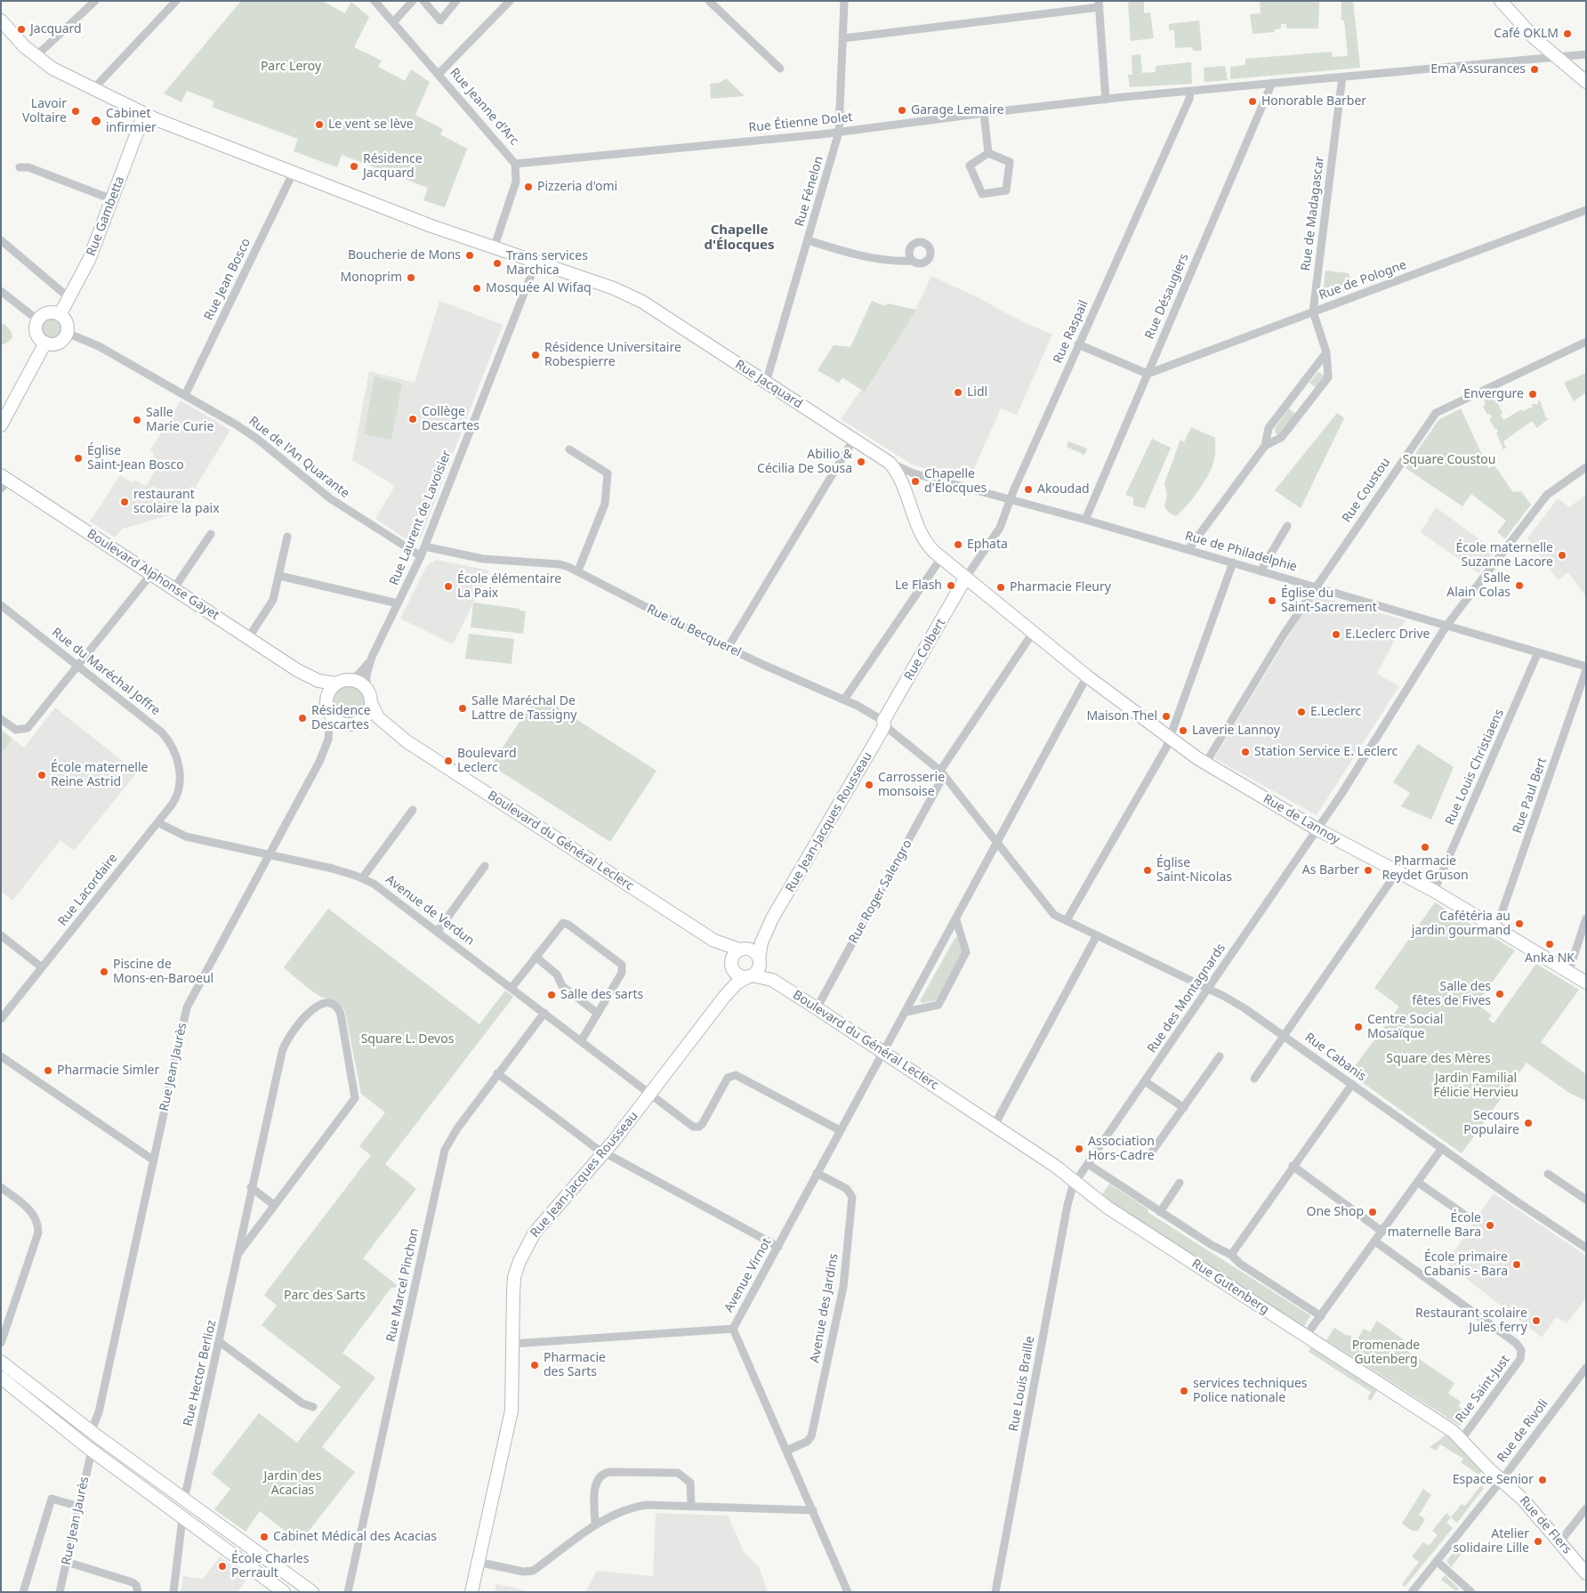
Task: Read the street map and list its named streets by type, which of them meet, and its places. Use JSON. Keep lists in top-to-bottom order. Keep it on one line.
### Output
{"streets":{"street":["Rue Jeanne d'Arc","Rue Étienne Dolet","Rue Fénelon","Rue de Madagascar","Rue Gambetta","Rue Jean Bosco","Rue de Pologne","Rue Désaugiers","Rue Raspail","Rue Jacquard","Rue de l'An Quarante","Rue Coustou","Rue Laurent de Lavoisier","Rue de Philadelphie","Boulevard Alphonse Gayet","Rue du Becquerel","Rue Colbert","Rue du Maréchal Joffre","Rue Louis Christiaens","Rue Paul Bert","Rue de Lannoy","Rue Jean-Jacques Rousseau","Boulevard du Général Leclerc","Rue Lacordaire","Rue Roger Salengro","Avenue de Verdun","Rue des Montagnards","Rue Cabanis","Rue Jean Jaurès","Avenue Virnot","Rue Marcel Pinchon","Rue Gutenberg","Avenue des Jardins","Rue Hector Berlioz","Rue Louis Braille","Rue Saint-Just","Rue de Rivoli","Rue de Flers"]},"crossings":[["Rue Jeanne d'Arc","Rue Étienne Dolet"],["Rue Jeanne d'Arc","Rue Jacquard"],["Rue Étienne Dolet","Rue Fénelon"],["Rue Étienne Dolet","Rue de Madagascar"],["Rue Étienne Dolet","Rue Désaugiers"],["Rue Étienne Dolet","Rue Raspail"],["Rue Fénelon","Rue Jacquard"],["Rue de Madagascar","Rue de Pologne"],["Rue de Madagascar","Rue de Philadelphie"],["Rue Gambetta","Rue Jacquard"],["Rue Gambetta","Rue de l'An Quarante"],["Rue Jean Bosco","Rue Jacquard"],["Rue Jean Bosco","Rue de l'An Quarante"],["Rue de Pologne","Rue Désaugiers"],["Rue Désaugiers","Rue de Philadelphie"],["Rue Raspail","Rue Jacquard"],["Rue Raspail","Rue de Philadelphie"],["Rue Raspail","Rue Colbert"],["Rue Raspail","Rue de Lannoy"],["Rue Jacquard","Rue Laurent de Lavoisier"],["Rue Jacquard","Rue de Philadelphie"],["Rue Jacquard","Rue Colbert"],["Rue Jacquard","Rue de Lannoy"],["Rue de l'An Quarante","Rue Laurent de Lavoisier"],["Rue Coustou","Rue de Philadelphie"],["Rue Coustou","Rue de Lannoy"],["Rue Laurent de Lavoisier","Boulevard Alphonse Gayet"],["Rue Laurent de Lavoisier","Rue du Becquerel"],["Rue Laurent de Lavoisier","Boulevard du Général Leclerc"],["Rue Laurent de Lavoisier","Rue Jean Jaurès"],["Rue de Philadelphie","Rue Louis Christiaens"],["Rue de Philadelphie","Rue Paul Bert"],["Rue de Philadelphie","Rue des Montagnards"],["Boulevard Alphonse Gayet","Boulevard du Général Leclerc"],["Boulevard Alphonse Gayet","Rue Jean Jaurès"],["Rue du Becquerel","Rue Colbert"],["Rue du Becquerel","Rue Jean-Jacques Rousseau"],["Rue du Becquerel","Rue Roger Salengro"],["Rue du Becquerel","Rue Cabanis"],["Rue du Becquerel","Avenue Virnot"],["Rue Colbert","Rue de Lannoy"],["Rue Colbert","Rue Jean-Jacques Rousseau"],["Rue du Maréchal Joffre","Rue Lacordaire"],["Rue Louis Christiaens","Rue de Lannoy"],["Rue Paul Bert","Rue de Lannoy"],["Rue de Lannoy","Rue Roger Salengro"],["Rue de Lannoy","Rue des Montagnards"],["Rue de Lannoy","Avenue Virnot"],["Rue Jean-Jacques Rousseau","Boulevard du Général Leclerc"],["Rue Jean-Jacques Rousseau","Avenue de Verdun"],["Boulevard du Général Leclerc","Rue Roger Salengro"],["Boulevard du Général Leclerc","Rue Jean Jaurès"],["Boulevard du Général Leclerc","Avenue Virnot"],["Boulevard du Général Leclerc","Rue Gutenberg"],["Rue Lacordaire","Avenue de Verdun"],["Avenue de Verdun","Rue Jean Jaurès"],["Avenue de Verdun","Avenue Virnot"],["Avenue de Verdun","Rue Marcel Pinchon"],["Rue des Montagnards","Rue Cabanis"],["Rue des Montagnards","Rue Gutenberg"],["Rue des Montagnards","Rue Louis Braille"],["Avenue Virnot","Avenue des Jardins"],["Rue Gutenberg","Rue Louis Braille"],["Rue Gutenberg","Rue Saint-Just"],["Rue Gutenberg","Rue de Rivoli"],["Rue Gutenberg","Rue de Flers"],["Rue de Rivoli","Rue de Flers"]],"districts":["Chapelle d'Élocques"],"parks":["Parc Leroy","Square Coustou","Square L. Devos","Square des Mères","Jardin Familial Félicie Hervieu","Parc des Sarts","Promenade Gutenberg","Jardin des Acacias"],"places":["Jacquard","Café OKLM","Ema Assurances","Honorable Barber","Garage Lemaire","Lavoir Voltaire","Cabinet infirmier","Le vent se lève","Résidence Jacquard","Pizzeria d'omi","Boucherie de Mons","Trans services Marchica","Monoprim","Mosquée Al Wifaq","Résidence Universitaire Robespierre","Lidl","Envergure","Collège Descartes","Salle Marie Curie","Église Saint-Jean Bosco","Abilio & Cécilia De Sousa","Chapelle d'Élocques","Akoudad","restaurant scolaire la paix","Ephata","École maternelle Suzanne Lacore","Le Flash","Salle Alain Colas","École élémentaire La Paix","Pharmacie Fleury","Église du Saint-Sacrement","E.Leclerc Drive","Salle Maréchal De Lattre de Tassigny","E.Leclerc","Maison Thel","Résidence Descartes","Laverie Lannoy","Station Service E. Leclerc","Boulevard Leclerc","École maternelle Reine Astrid","Carrosserie monsoise","Pharmacie Reydet Gruson","Église Saint-Nicolas","As Barber","Cafétéria au jardin gourmand","Anka NK","Piscine de Mons-en-Baroeul","Salle des fêtes de Fives","Salle des sarts","Centre Social Mosaïque","Pharmacie Simler","Secours Populaire","Association Hors-Cadre","One Shop","École maternelle Bara","École primaire Cabanis - Bara","Restaurant scolaire Jules ferry","Pharmacie des Sarts","services techniques Police nationale","Espace Senior","Cabinet Médical des Acacias","Atelier solidaire Lille","École Charles Perrault"]}
